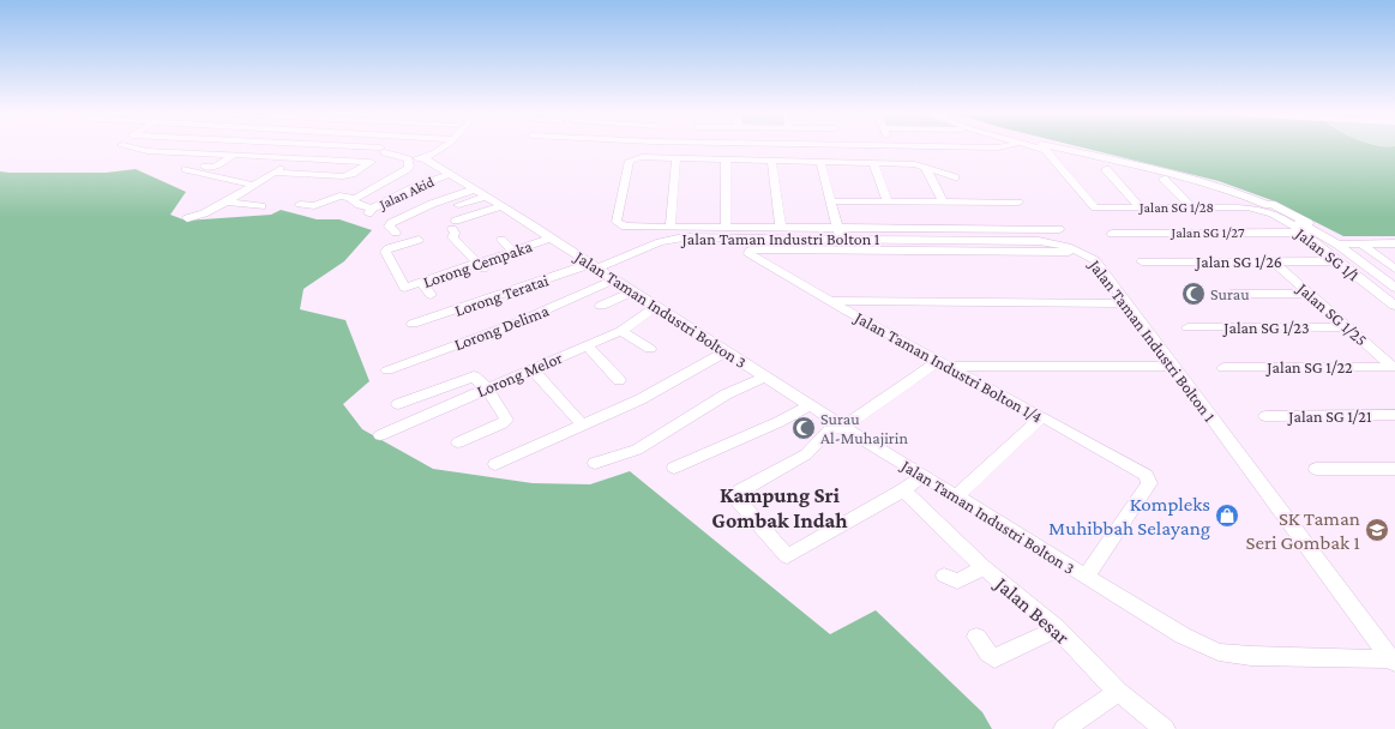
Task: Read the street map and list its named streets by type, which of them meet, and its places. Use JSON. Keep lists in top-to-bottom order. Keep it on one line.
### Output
{"streets":{"street":["Jalan Akid","Jalan SG 1/28","Jalan SG 1/27","Jalan Taman Industri Bolton 1","Jalan SG 1/1","Jalan SG 1/26","Lorong Cempaka","Lorong Teratai","Jalan Taman Industri Bolton 3","Jalan SG 1/25","Lorong Delima","Jalan SG 1/23","Jalan Taman Industri Bolton 1/4","Jalan SG 1/22","Lorong Melor","Jalan SG 1/21","Jalan Besar"]},"crossings":[["Jalan Akid","Jalan Taman Industri Bolton 3"],["Jalan SG 1/28","Jalan SG 1/1"],["Jalan SG 1/27","Jalan SG 1/1"],["Jalan Taman Industri Bolton 1","Lorong Teratai"],["Jalan Taman Industri Bolton 1","Jalan Taman Industri Bolton 3"],["Jalan Taman Industri Bolton 1","Jalan Taman Industri Bolton 1/4"],["Jalan SG 1/1","Jalan SG 1/26"],["Jalan SG 1/26","Jalan SG 1/25"],["Lorong Cempaka","Jalan Taman Industri Bolton 3"],["Lorong Teratai","Jalan Taman Industri Bolton 3"],["Jalan Taman Industri Bolton 3","Lorong Delima"],["Jalan Taman Industri Bolton 3","Jalan Taman Industri Bolton 1/4"],["Jalan Taman Industri Bolton 3","Lorong Melor"],["Jalan SG 1/25","Jalan SG 1/23"],["Jalan SG 1/25","Jalan SG 1/22"]],"districts":["Kampung Sri Gombak Indah"],"places":{"mosque":["Surau","Surau Al-Muhajirin"],"shop":["Kompleks Muhibbah Selayang"],"school or university":["SK Taman Seri Gombak 1"]}}
